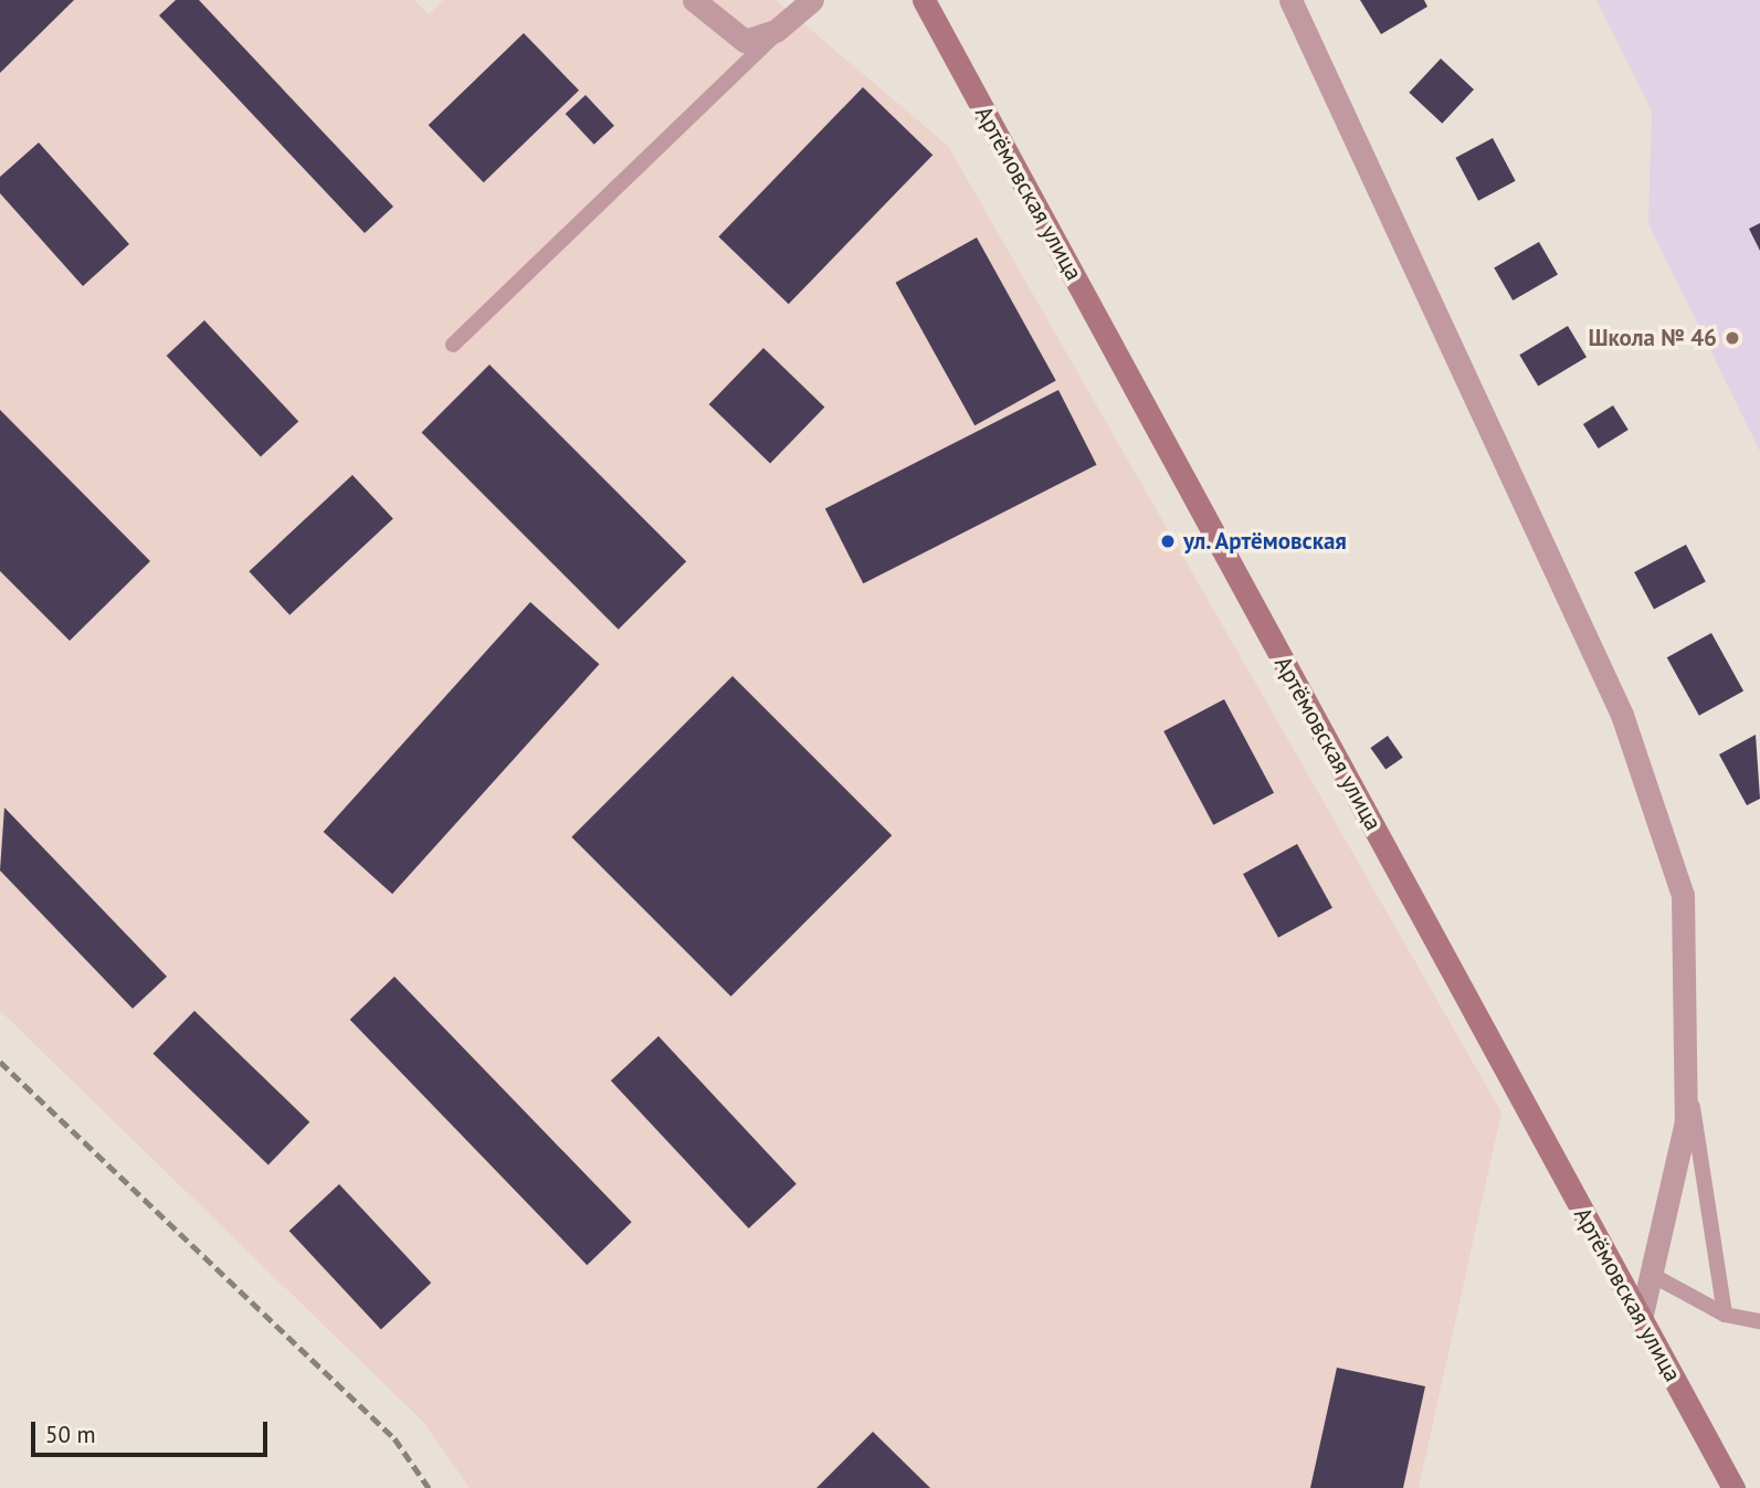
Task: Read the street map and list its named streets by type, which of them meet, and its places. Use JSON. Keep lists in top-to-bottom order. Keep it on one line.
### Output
{"streets":{"street":["Артёмовская улица"]},"places":["Школа № 46","ул. Артёмовская"],"scale_bar":"50 m"}
